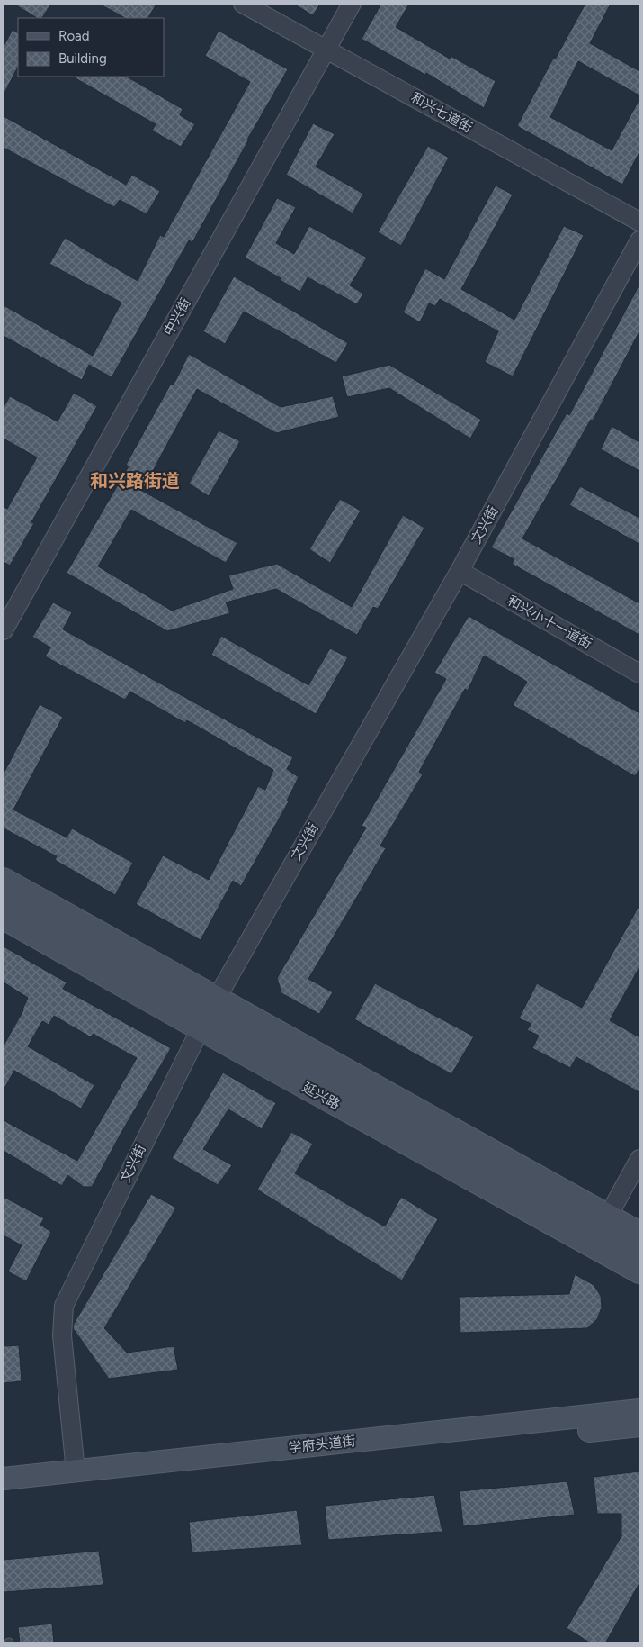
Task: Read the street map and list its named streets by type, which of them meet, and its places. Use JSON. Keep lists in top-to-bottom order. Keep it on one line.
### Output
{"streets":{"main road":["延兴路","学府头道街"],"street":["和兴七道街","中兴街","文兴街","和兴小十一道街"]},"crossings":[["和兴七道街","中兴街"],["文兴街","和兴小十一道街"],["文兴街","延兴路"],["文兴街","学府头道街"]],"districts":["和兴路街道"],"legend":["Road","Building"]}
